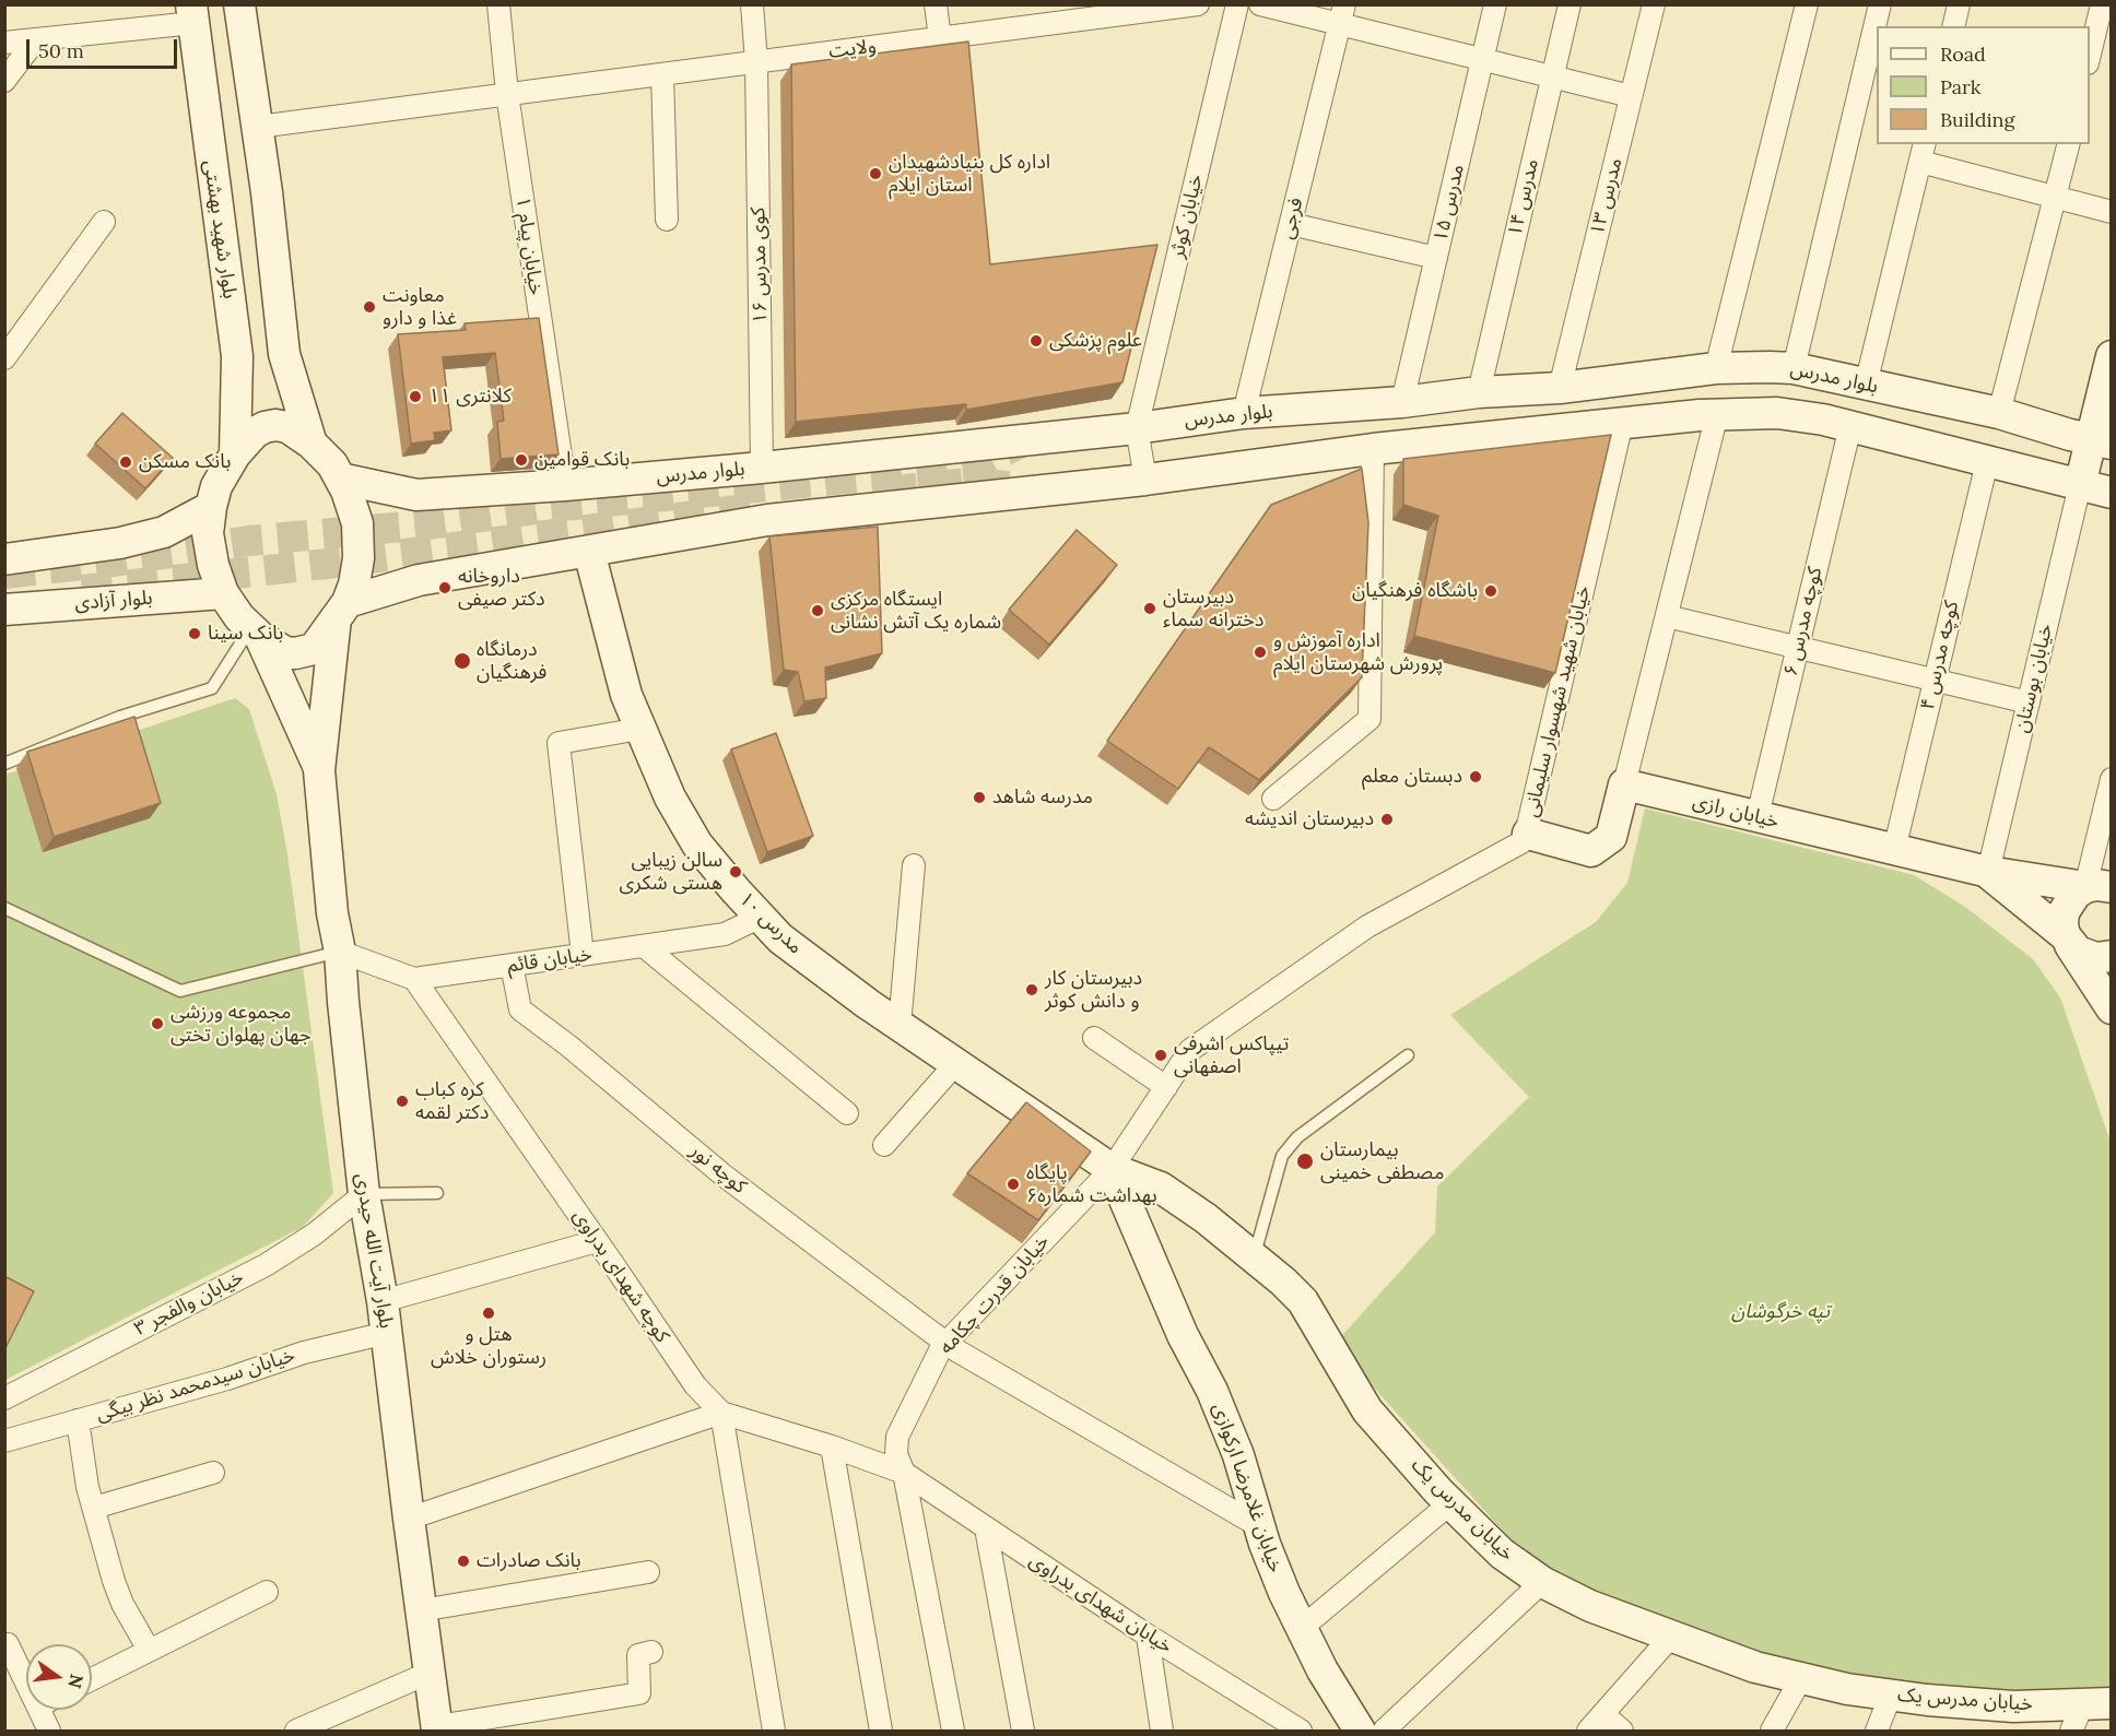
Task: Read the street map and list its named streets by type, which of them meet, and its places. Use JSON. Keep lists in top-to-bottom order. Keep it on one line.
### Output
{"streets":{"main road":["بلوار شهید بهشتی","بلوار مدرس","بلوار آزادی","خیابان رازی","مدرس ۱۰","بلوار آیت الله حیدری","خیابان غلامرضا ارکوازی","خیابان مدرس یک"],"street":["ولایت","مدرس ۱۳","مدرس ۱۴","مدرس ۱۵","خیابان کوثر","فرجی","خیابان پیام ۱","کوی مدرس ۱۶","کوچه مدرس ۶","کوچه مدرس ۴","خیابان بوستان","خیابان شهید شهسوار سلیمانی","خیابان قائم","کوچه نور","کوچه شهدای بدراوی","خیابان قدرت چکامه","خیابان والفجر ۳","خیابان سیدمحمد نظر بیگی","خیابان شهدای بدراوی"]},"crossings":[["ولایت","خیابان پیام ۱"],["ولایت","کوی مدرس ۱۶"],["مدرس ۱۳","بلوار مدرس"],["مدرس ۱۴","بلوار مدرس"],["مدرس ۱۵","بلوار مدرس"],["خیابان کوثر","بلوار مدرس"],["فرجی","بلوار مدرس"],["بلوار شهید بهشتی","بلوار مدرس"],["بلوار شهید بهشتی","بلوار آزادی"],["بلوار شهید بهشتی","بلوار آیت الله حیدری"],["خیابان پیام ۱","بلوار مدرس"],["کوی مدرس ۱۶","بلوار مدرس"],["بلوار مدرس","بلوار آزادی"],["بلوار مدرس","بلوار آیت الله حیدری"],["بلوار آزادی","بلوار آیت الله حیدری"],["کوچه مدرس ۶","خیابان رازی"],["کوچه مدرس ۴","خیابان رازی"],["خیابان بوستان","خیابان رازی"],["خیابان شهید شهسوار سلیمانی","مدرس ۱۰"],["خیابان شهید شهسوار سلیمانی","خیابان قدرت چکامه"],["خیابان شهید شهسوار سلیمانی","خیابان غلامرضا ارکوازی"],["خیابان شهید شهسوار سلیمانی","خیابان مدرس یک"],["مدرس ۱۰","خیابان قائم"],["مدرس ۱۰","خیابان قدرت چکامه"],["مدرس ۱۰","خیابان غلامرضا ارکوازی"],["مدرس ۱۰","خیابان مدرس یک"],["خیابان قائم","کوچه نور"],["خیابان قائم","بلوار آیت الله حیدری"],["خیابان قائم","کوچه شهدای بدراوی"],["کوچه نور","خیابان قدرت چکامه"],["کوچه نور","خیابان غلامرضا ارکوازی"],["بلوار آیت الله حیدری","خیابان والفجر ۳"],["بلوار آیت الله حیدری","خیابان سیدمحمد نظر بیگی"],["کوچه شهدای بدراوی","خیابان قدرت چکامه"],["کوچه شهدای بدراوی","خیابان شهدای بدراوی"],["خیابان قدرت چکامه","خیابان غلامرضا ارکوازی"],["خیابان قدرت چکامه","خیابان مدرس یک"],["خیابان قدرت چکامه","خیابان شهدای بدراوی"],["خیابان غلامرضا ارکوازی","خیابان مدرس یک"]],"parks":["تپه خرگوشان"],"places":["اداره کل بنیادشهیدان استان ایلام","معاونت غذا و دارو","علوم پزشکی","کلانتری ۱۱","بانک قوامین","بانک مسکن","داروخانه دکتر صیفی","باشگاه فرهنگیان","دبیرستان دخترانه سماء","ایستگاه مرکزی شماره یک آتش نشانی","بانک سینا","اداره آموزش و پرورش شهرستان ایلام","درمانگاه فرهنگیان","دبستان معلم","مدرسه شاهد","دبیرستان اندیشه","سالن زیبایی هستی شکری","دبیرستان کار و دانش کوثر","مجموعه ورزشی جهان پهلوان تختی","تیپاکس اشرفی اصفهانی","کره کباب دکتر لقمه","بیمارستان مصطفی خمینی","پایگاه بهداشت شماره۶","هتل و رستوران خلاش","بانک صادرات"],"legend":["Road","Park","Building"],"scale_bar":"50 m","north":"right"}
